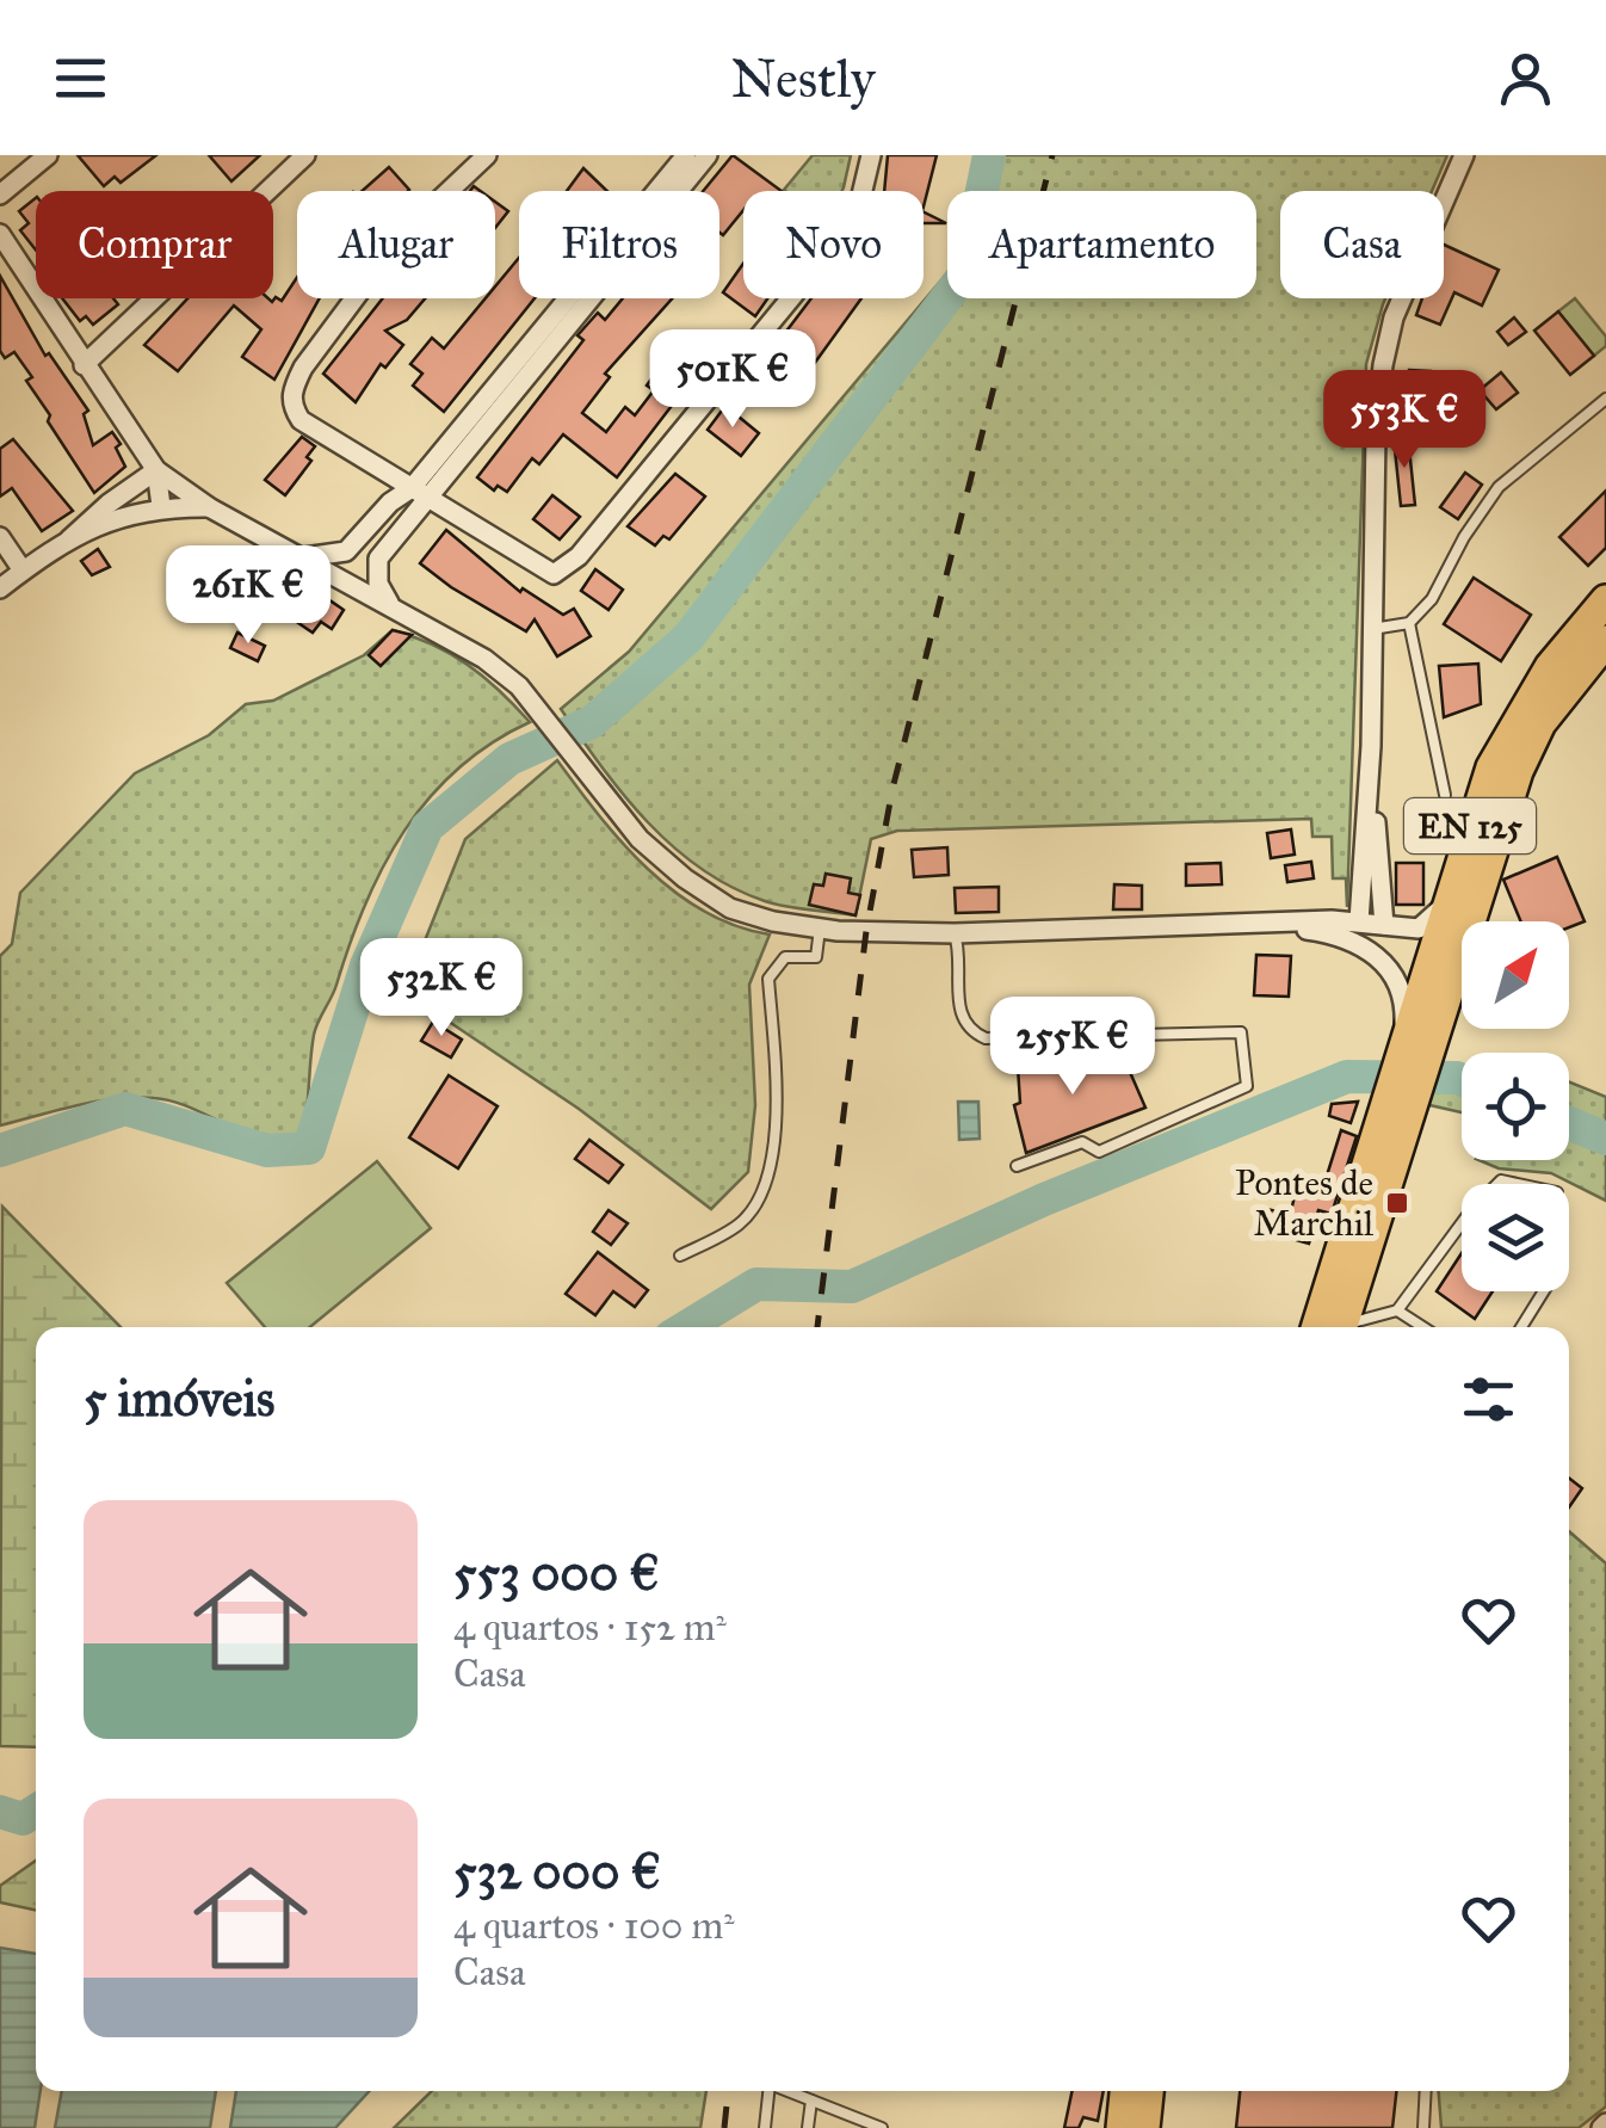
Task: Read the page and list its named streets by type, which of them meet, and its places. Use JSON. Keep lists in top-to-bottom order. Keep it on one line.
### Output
{"streets":{"main road":["EN 125"]},"places":{"transit":["Pontes de Marchil"]},"north":"top right","page":{"header":"Nestly","chip":["Comprar","Alugar","Filtros","Novo","Apartamento","Casa"],"price":["501K €","553K €","261K €","532K €","255K €"],"heading":"5 imóveis","list":[{"name":"553 000 €","note":"4 quartos · 152 m² · Casa"},{"name":"532 000 €","note":"4 quartos · 100 m² · Casa"}]}}
